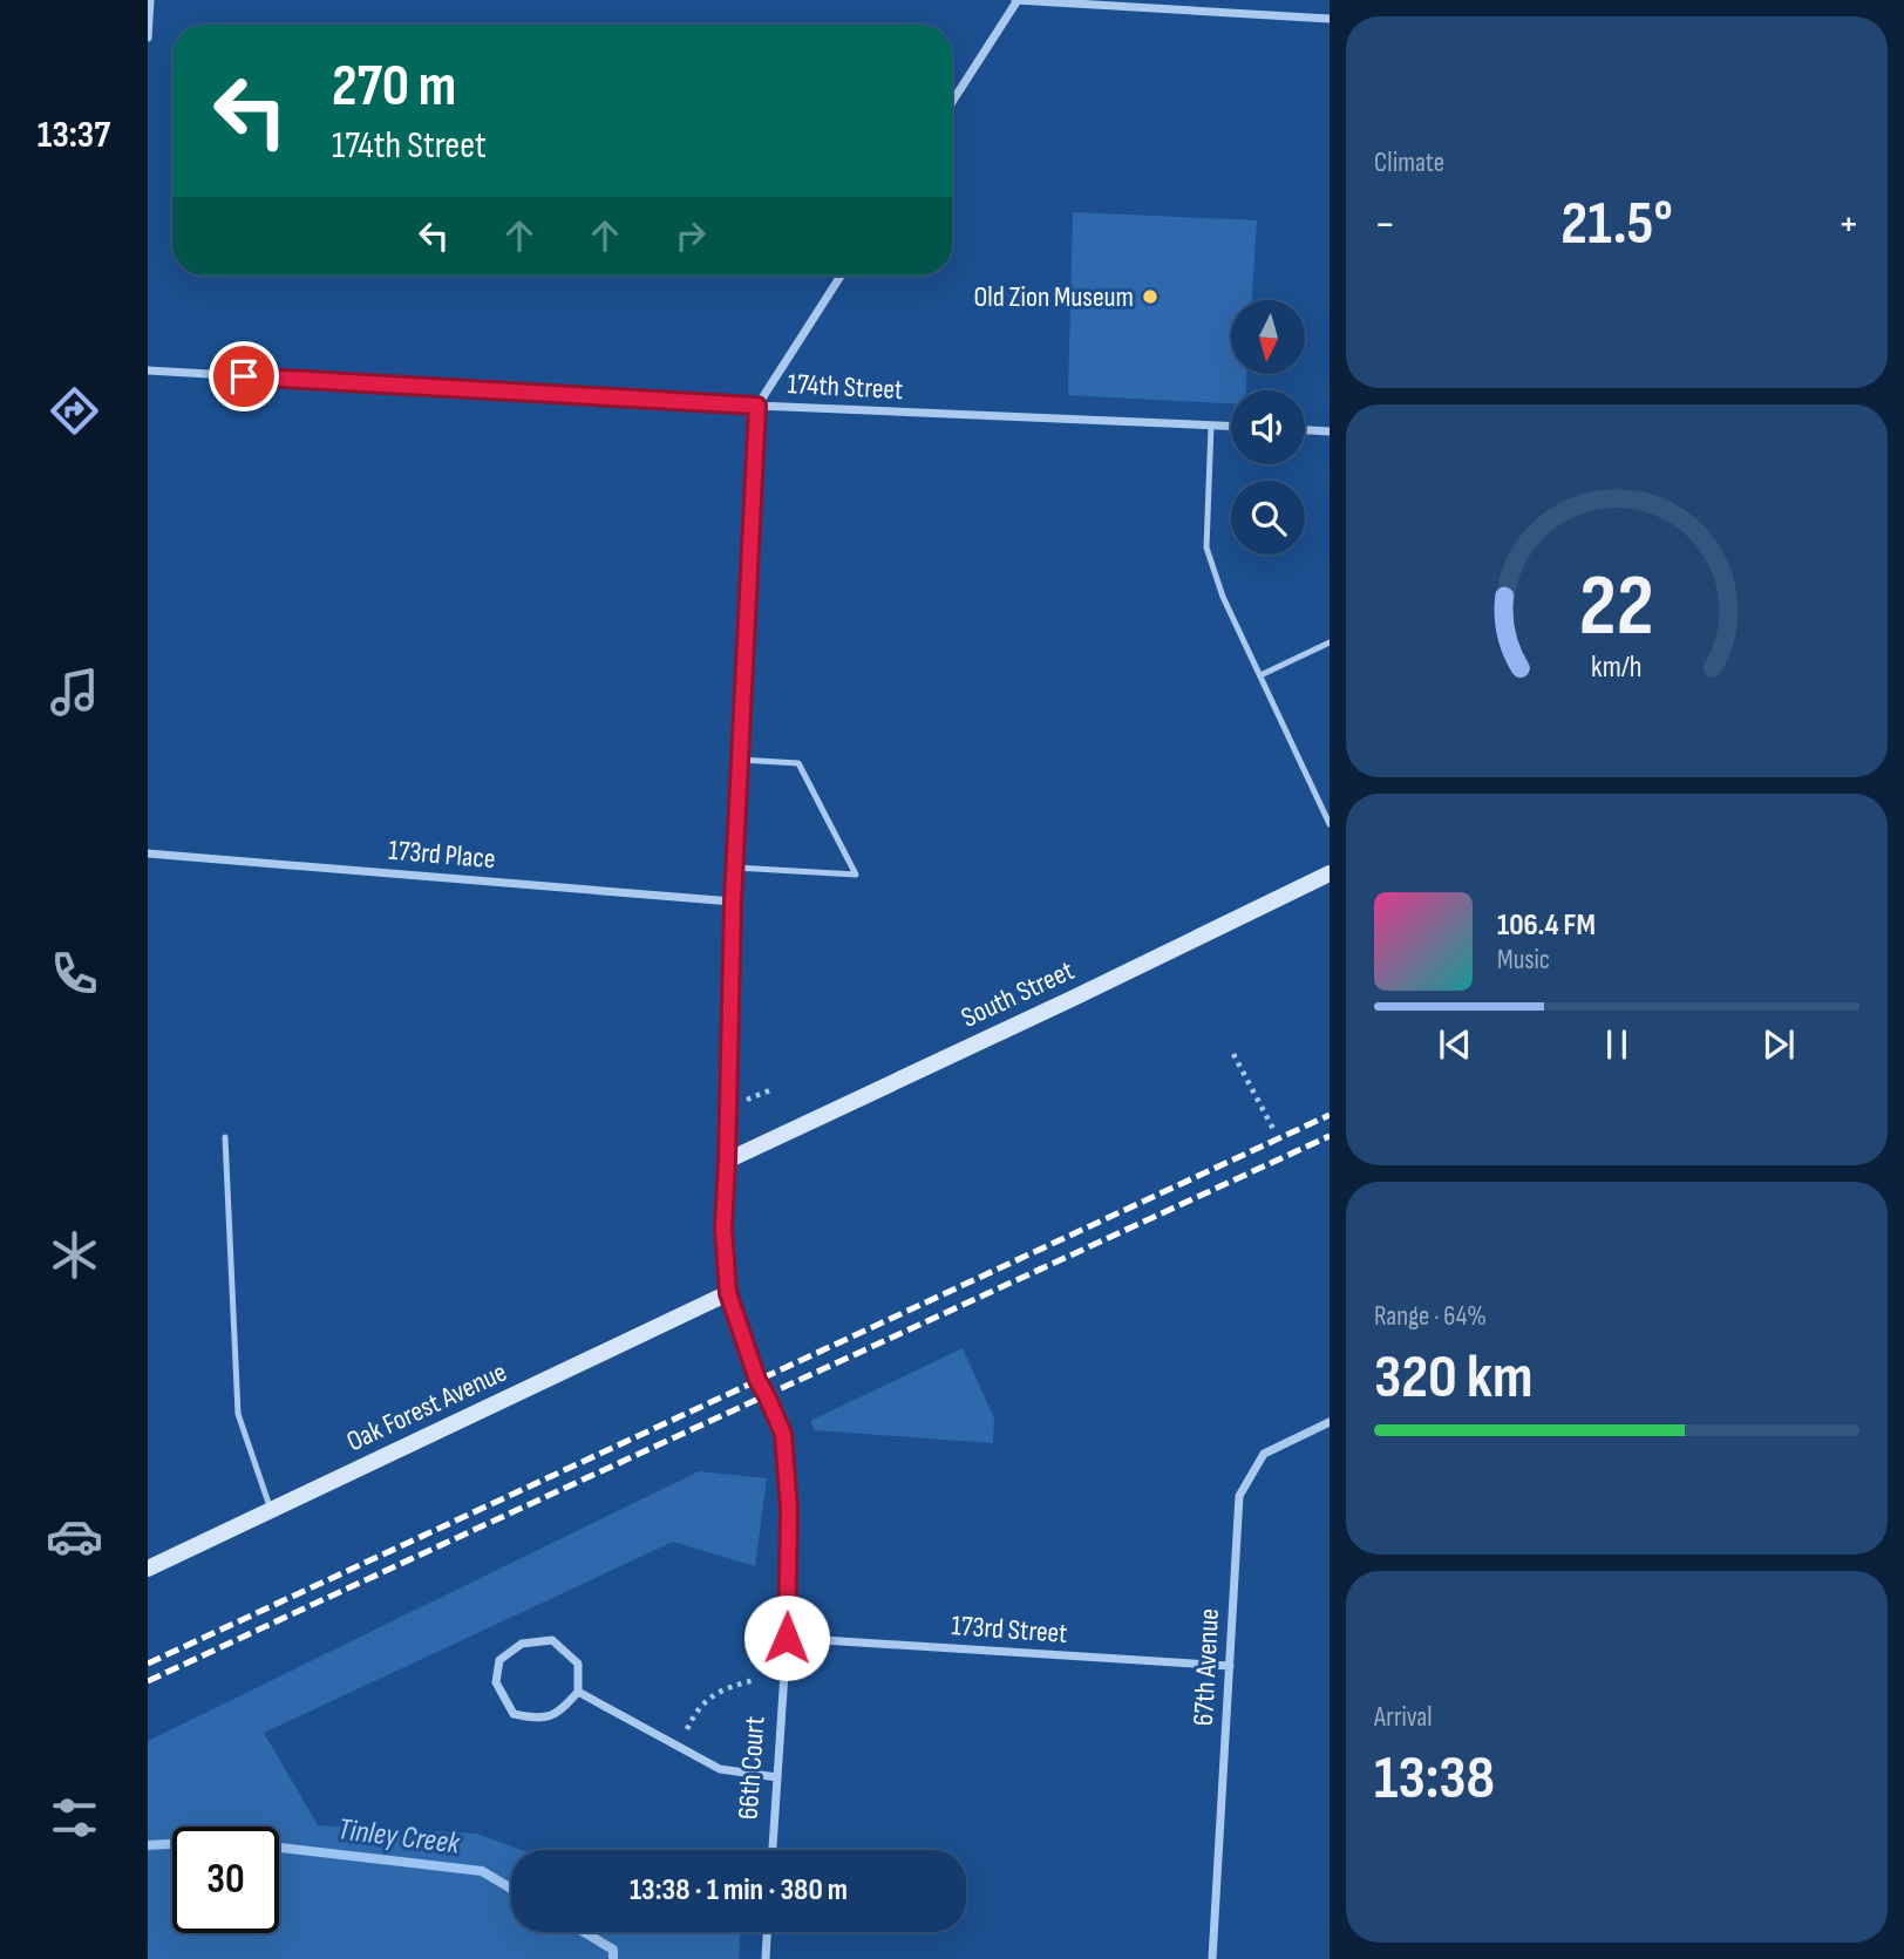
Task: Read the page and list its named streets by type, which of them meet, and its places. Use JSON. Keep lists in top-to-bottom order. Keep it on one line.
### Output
{"streets":{"street":["174th Street","173rd Place","South Street","Oak Forest Avenue","173rd Street","67th Avenue","66th Court"]},"crossings":[["174th Street","66th Court"],["173rd Place","66th Court"],["South Street","66th Court"],["Oak Forest Avenue","66th Court"],["173rd Street","67th Avenue"],["173rd Street","66th Court"]],"water":["Tinley Creek"],"places":["Old Zion Museum"],"north":"bottom","page":{"tabs":"13:37","tile":["Climate",["Range · 64%","320 km"],["Arrival","13:38"]],"turn":["270 m","174th Street"],"heat":["−","21.5°","+"],"song":["106.4 FM","Music"],"limit":"30","trip":"13:38 · 1 min · 380 m","gauge":["22","km/h"]}}
